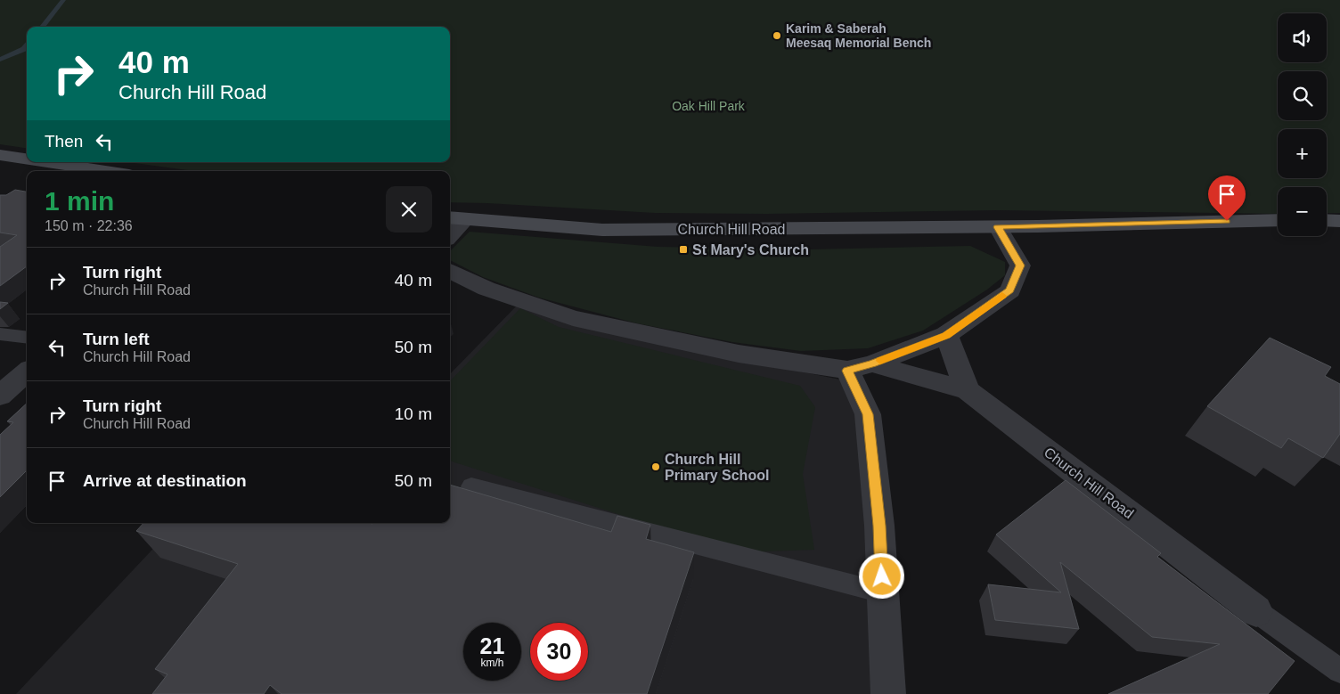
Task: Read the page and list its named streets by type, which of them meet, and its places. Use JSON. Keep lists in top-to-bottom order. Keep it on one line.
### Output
{"streets":{"street":["Church Hill Road"]},"parks":["Oak Hill Park"],"places":{"other":["Karim & Saberah Meesaq Memorial Bench","Church Hill Primary School"],"transit":["St Mary's Church"]},"page":{"map_buttons":["+","−"],"turn":["40 m","Church Hill Road"],"then":"Then","heading":["1 min","150 m · 22:36"],"list":[{"name":"Turn right","note":"Church Hill Road","value":"40 m"},{"name":"Turn left","note":"Church Hill Road","value":"50 m"},{"name":"Turn right","note":"Church Hill Road","value":"10 m"},{"name":"Arrive at destination","value":"50 m"}],"speed":"21 km/h","limit":"30"}}
